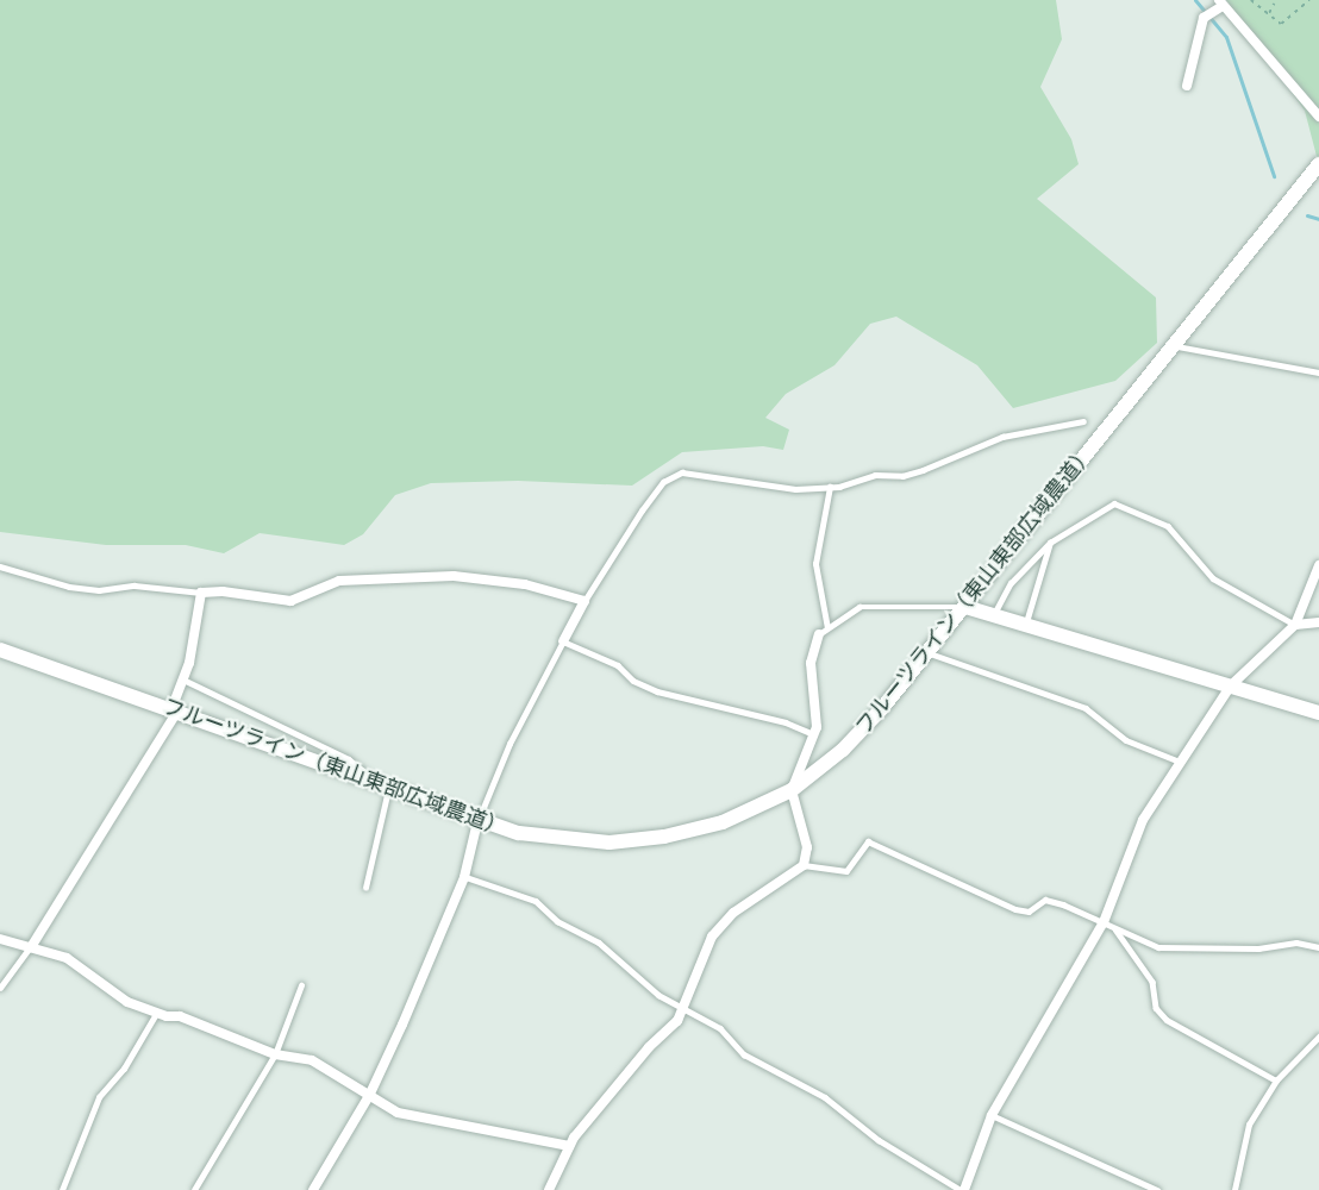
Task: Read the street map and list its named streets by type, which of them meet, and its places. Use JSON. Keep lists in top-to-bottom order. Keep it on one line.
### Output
{"streets":{"street":["フルーツライン（東山東部広域農道）"]}}
